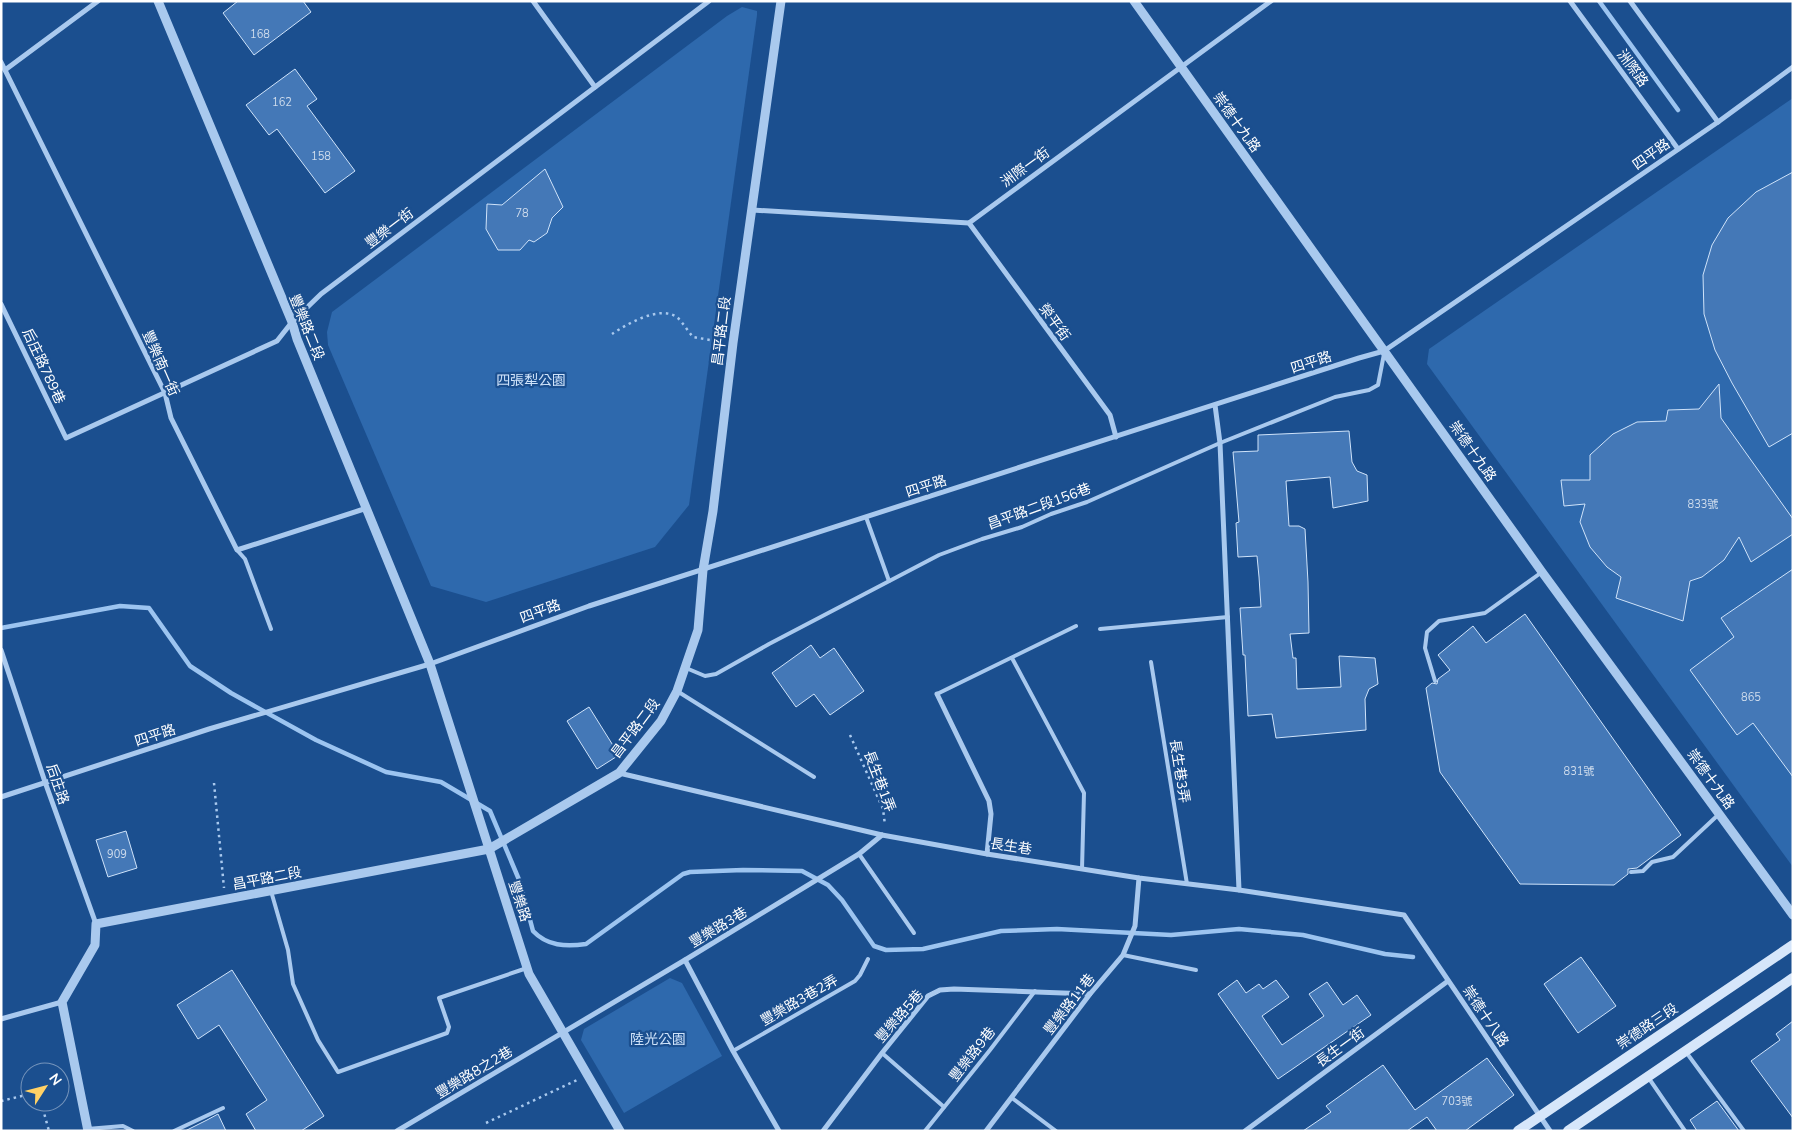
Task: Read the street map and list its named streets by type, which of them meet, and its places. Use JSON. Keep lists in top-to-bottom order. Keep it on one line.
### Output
{"streets":{"main road":["崇德路三段"],"street":["洲際路","崇德十九路","四平路","洲際一街","豐樂一街","榮平街","豐樂路二段","昌平路二段","豐樂南一街","后庄路789巷","后庄路","長生巷","豐樂路","豐樂路3巷","豐樂路11巷","豐樂路5巷","崇德十八路","長生一街","豐樂路8之2巷"],"lane":["昌平路二段156巷","長生巷3弄","豐樂路3巷2弄","豐樂路9巷"],"path":["長生巷1弄"]},"crossings":[["洲際路","四平路"],["崇德十九路","四平路"],["崇德十九路","洲際一街"],["崇德十九路","昌平路二段156巷"],["四平路","榮平街"],["四平路","豐樂路二段"],["四平路","昌平路二段"],["四平路","昌平路二段156巷"],["四平路","后庄路"],["四平路","豐樂路"],["洲際一街","榮平街"],["豐樂一街","豐樂路二段"],["豐樂一街","豐樂南一街"],["豐樂一街","后庄路789巷"],["豐樂路二段","豐樂路"],["昌平路二段","昌平路二段156巷"],["昌平路二段","后庄路"],["昌平路二段","長生巷"],["昌平路二段","豐樂路"],["長生巷3弄","長生巷"],["長生巷1弄","長生巷"],["長生巷1弄","豐樂路3巷"],["長生巷","豐樂路3巷"],["長生巷","豐樂路11巷"],["長生巷","崇德十八路"],["豐樂路","豐樂路3巷"],["豐樂路","豐樂路8之2巷"],["豐樂路3巷","豐樂路8之2巷"],["豐樂路11巷","豐樂路5巷"],["豐樂路5巷","豐樂路9巷"],["崇德十八路","崇德路三段"],["崇德十八路","長生一街"]],"parks":["四張犁公園","陸光公園"],"house_numbers":["168","162","158","78","833號","865","831號","909","703號"],"north":"top right"}
